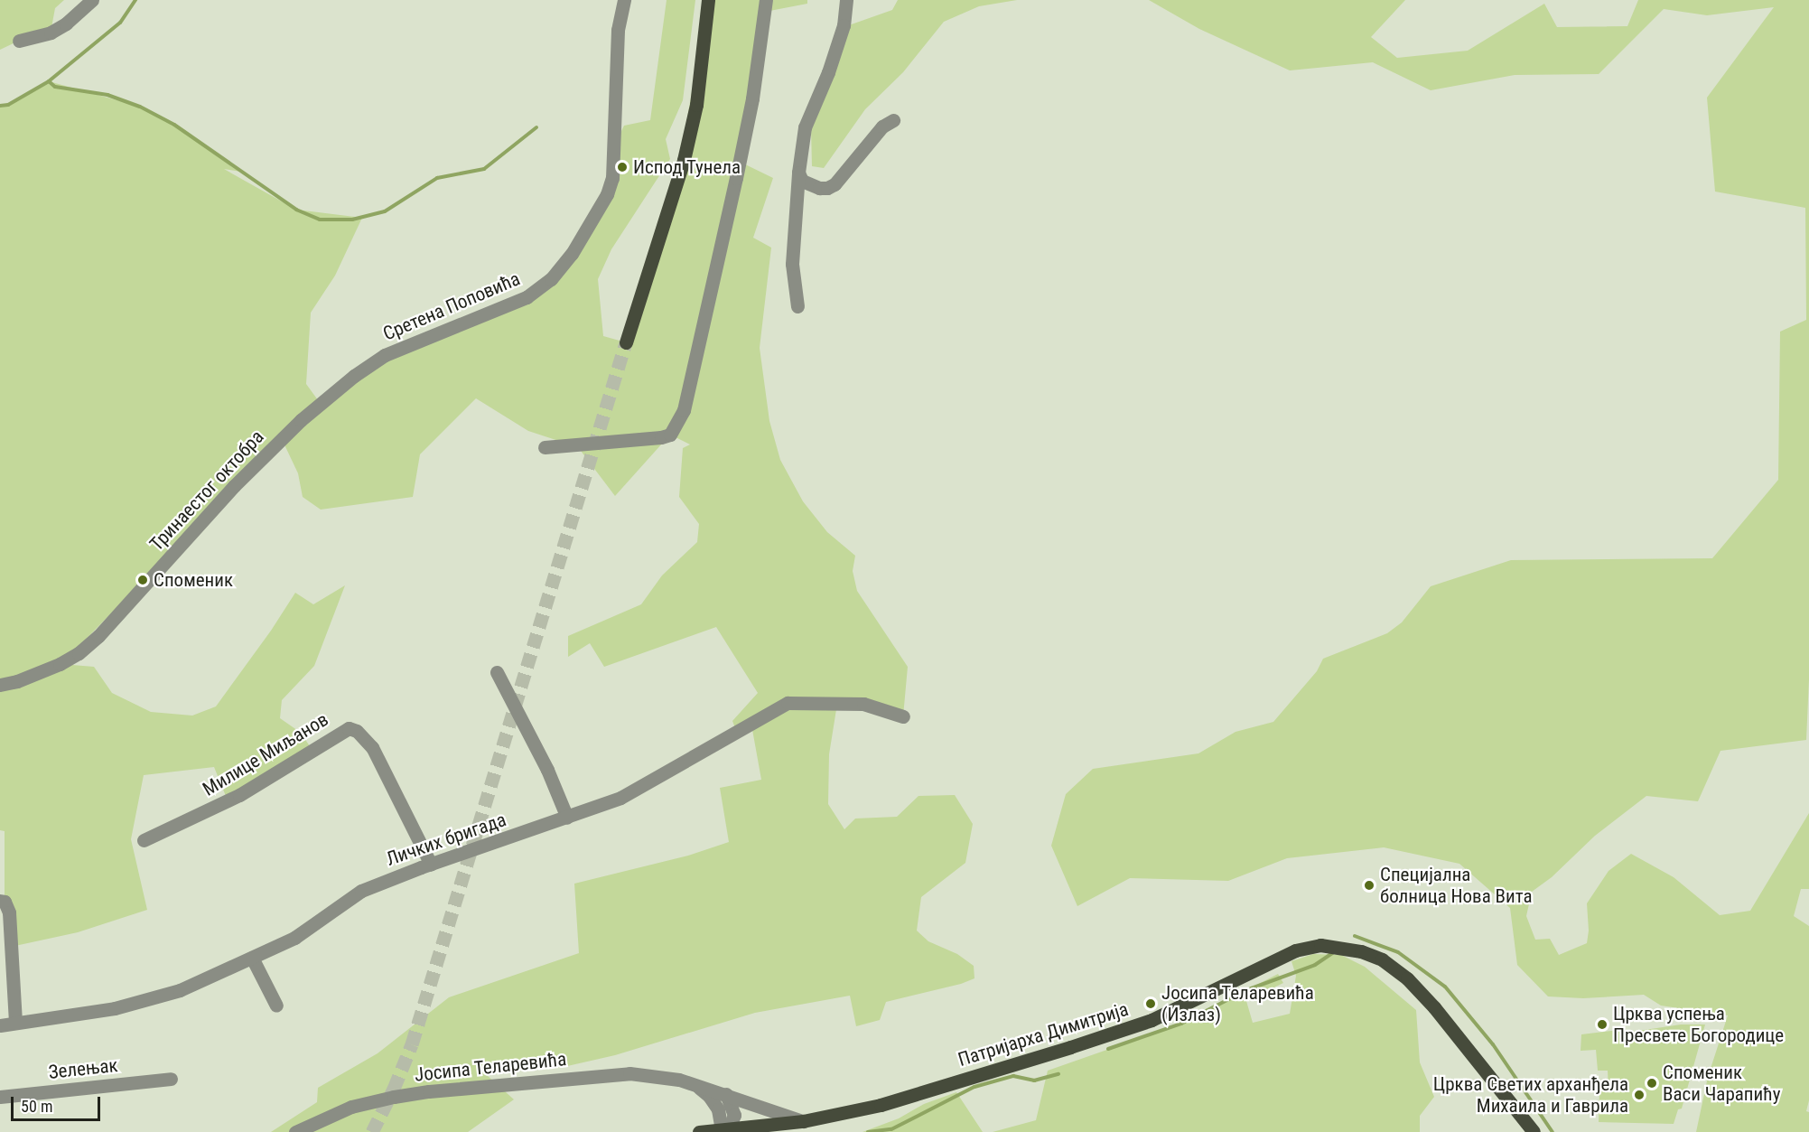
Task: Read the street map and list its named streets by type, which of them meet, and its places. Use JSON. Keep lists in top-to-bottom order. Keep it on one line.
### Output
{"streets":{"main road":["Патријарха Димитрија"],"street":["Сретена Поповића","Тринаестог октобра","Милице Миљанов","Личких бригада","Јосипа Теларевића","Зелењак"]},"crossings":[["Сретена Поповића","Тринаестог октобра"],["Милице Миљанов","Личких бригада"],["Патријарха Димитрија","Јосипа Теларевића"]],"places":["Испод Тунела","Споменик","Специјална болница Нова Вита","Јосипа Теларевића (Излаз)","Црква успења Пресвете Богородице","Споменик Васи Чарапићу","Црква Светих арханђела Михаила и Гаврила"],"scale_bar":"50 m"}
